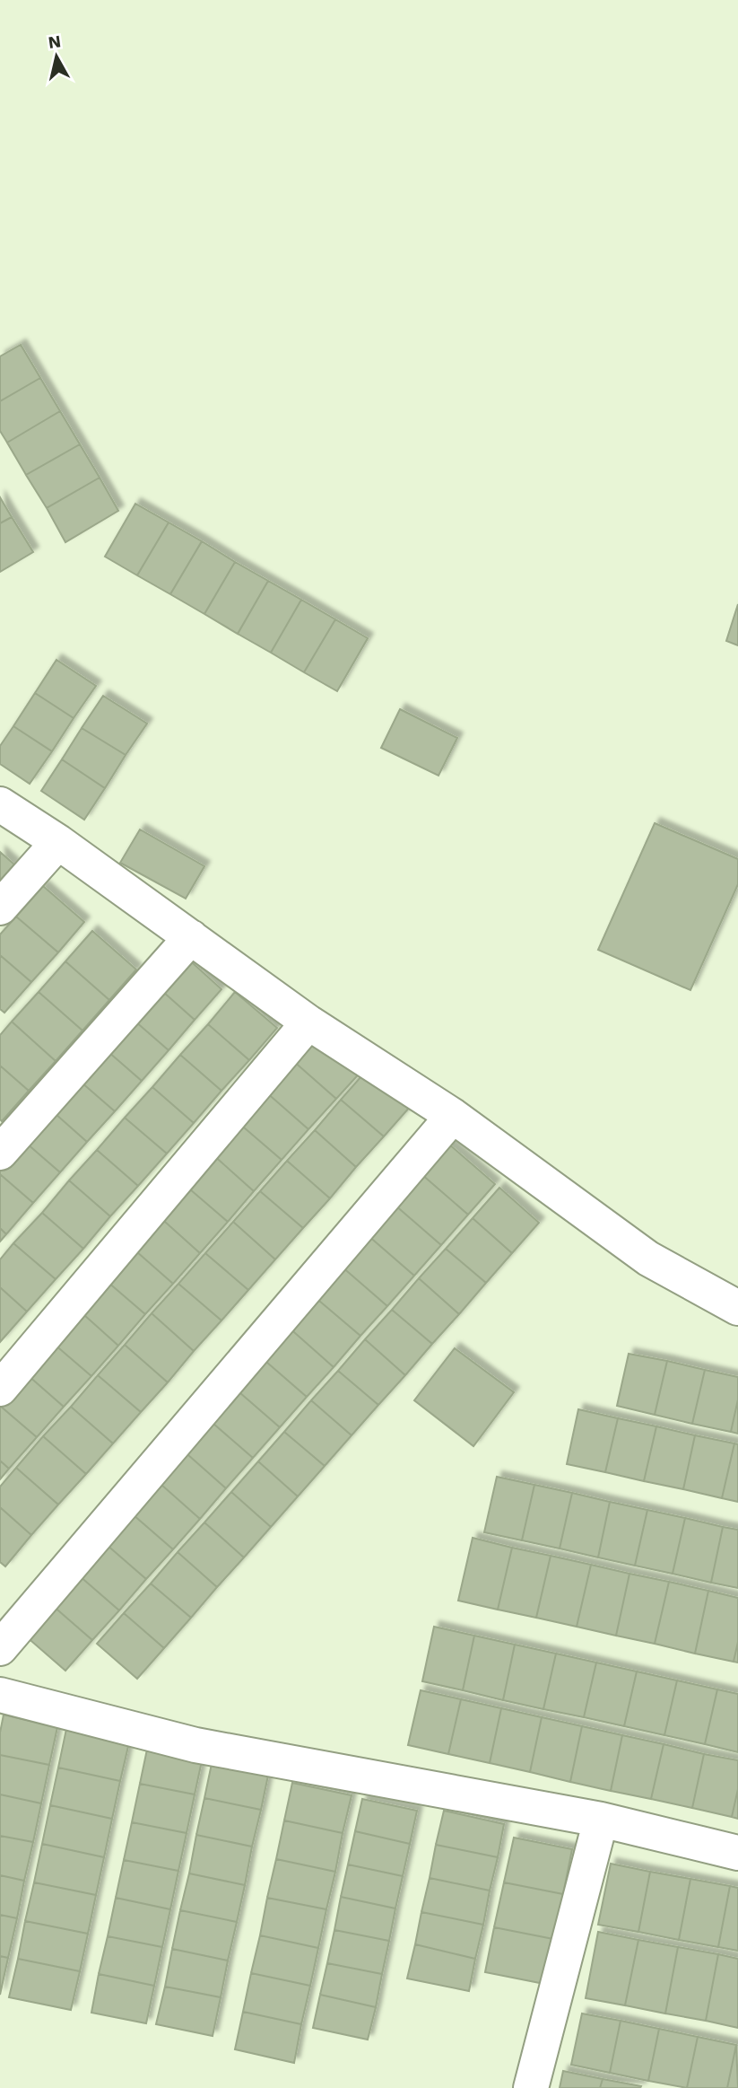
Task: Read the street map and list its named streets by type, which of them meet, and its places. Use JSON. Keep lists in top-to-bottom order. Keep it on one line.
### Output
{"north":"top"}
